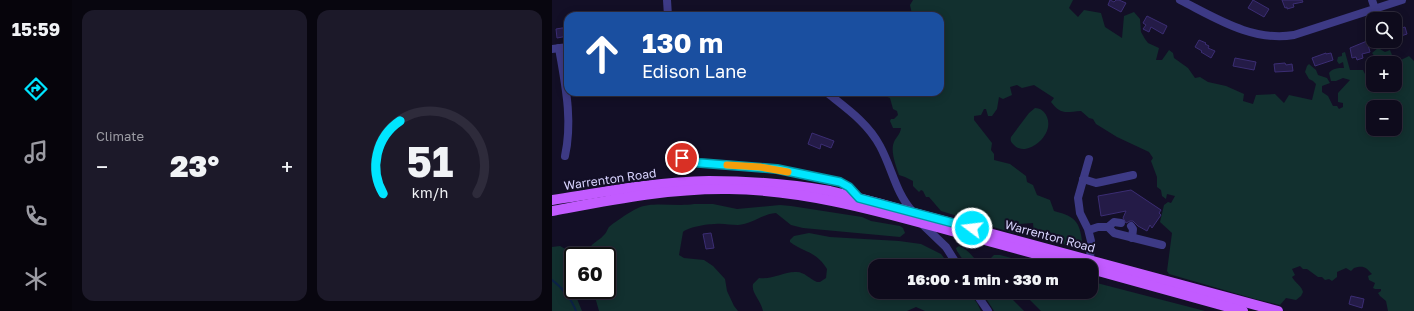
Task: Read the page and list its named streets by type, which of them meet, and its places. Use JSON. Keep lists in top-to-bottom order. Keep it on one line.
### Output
{"streets":{"main road":["Warrenton Road"]},"page":{"tabs":"15:59","tile":"Climate","map_buttons":["+","−"],"turn":["130 m","Edison Lane"],"heat":["−","23°","+"],"limit":"60","trip":"16:00 · 1 min · 330 m","gauge":["51","km/h"]}}
